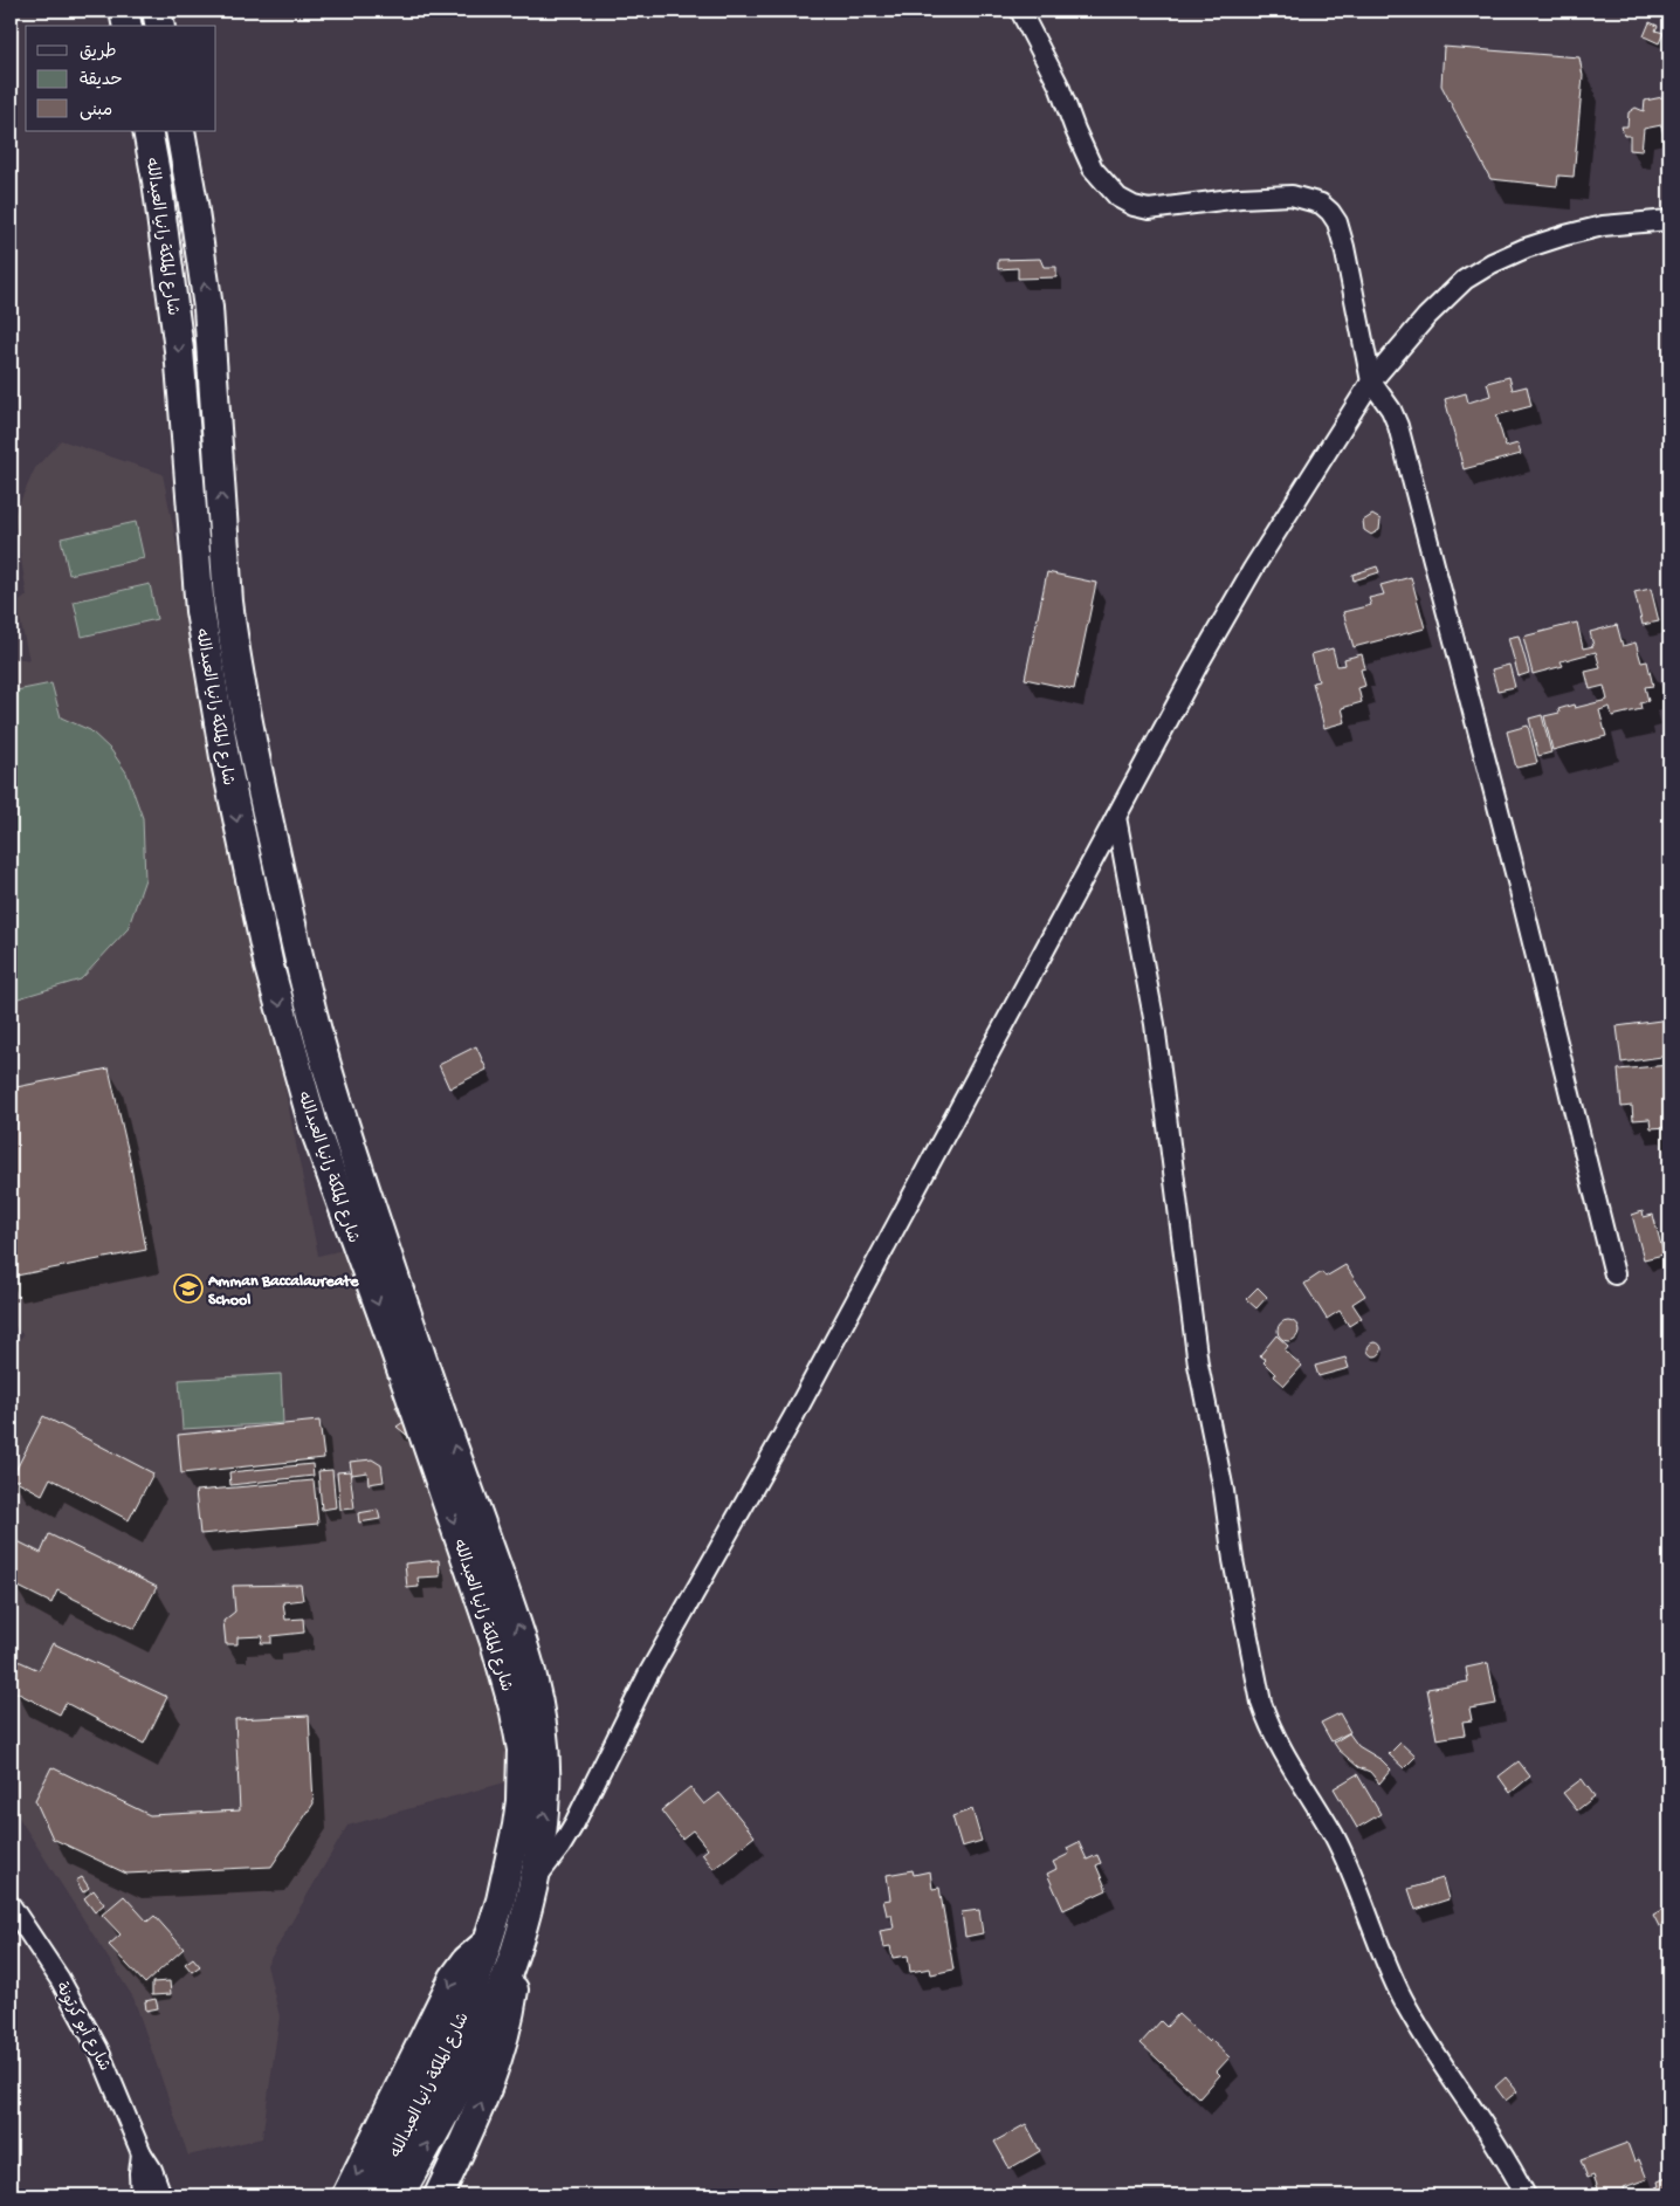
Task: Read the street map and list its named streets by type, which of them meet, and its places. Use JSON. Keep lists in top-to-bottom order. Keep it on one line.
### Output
{"streets":{"main road":["شارع الملكة رانيا العبدالله"],"street":["شارع أبو كرتونة"]},"places":{"school or university":["Amman Baccalaureate School"]},"legend":["طريق","حديقة","مبنى"]}
